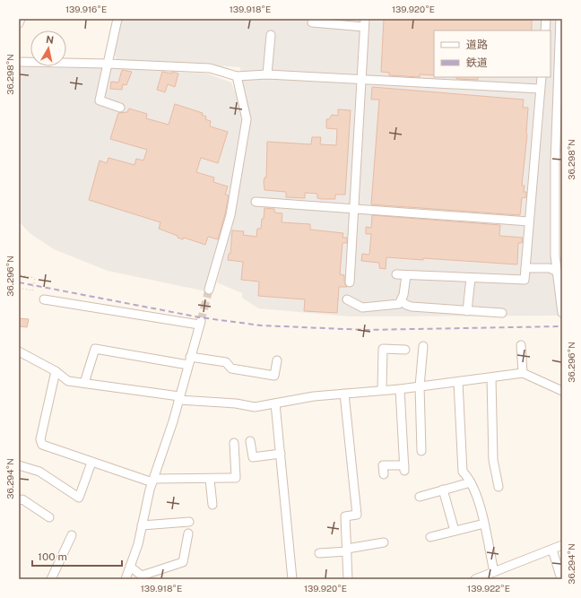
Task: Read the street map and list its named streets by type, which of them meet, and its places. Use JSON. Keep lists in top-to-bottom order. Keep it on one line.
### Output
{"legend":["道路","鉄道"],"scale_bar":"100 m","north":"top","coordinates":["139.916°E","139.918°E","139.920°E","36.298°N","36.296°N","36.294°N","139.922°E"]}
